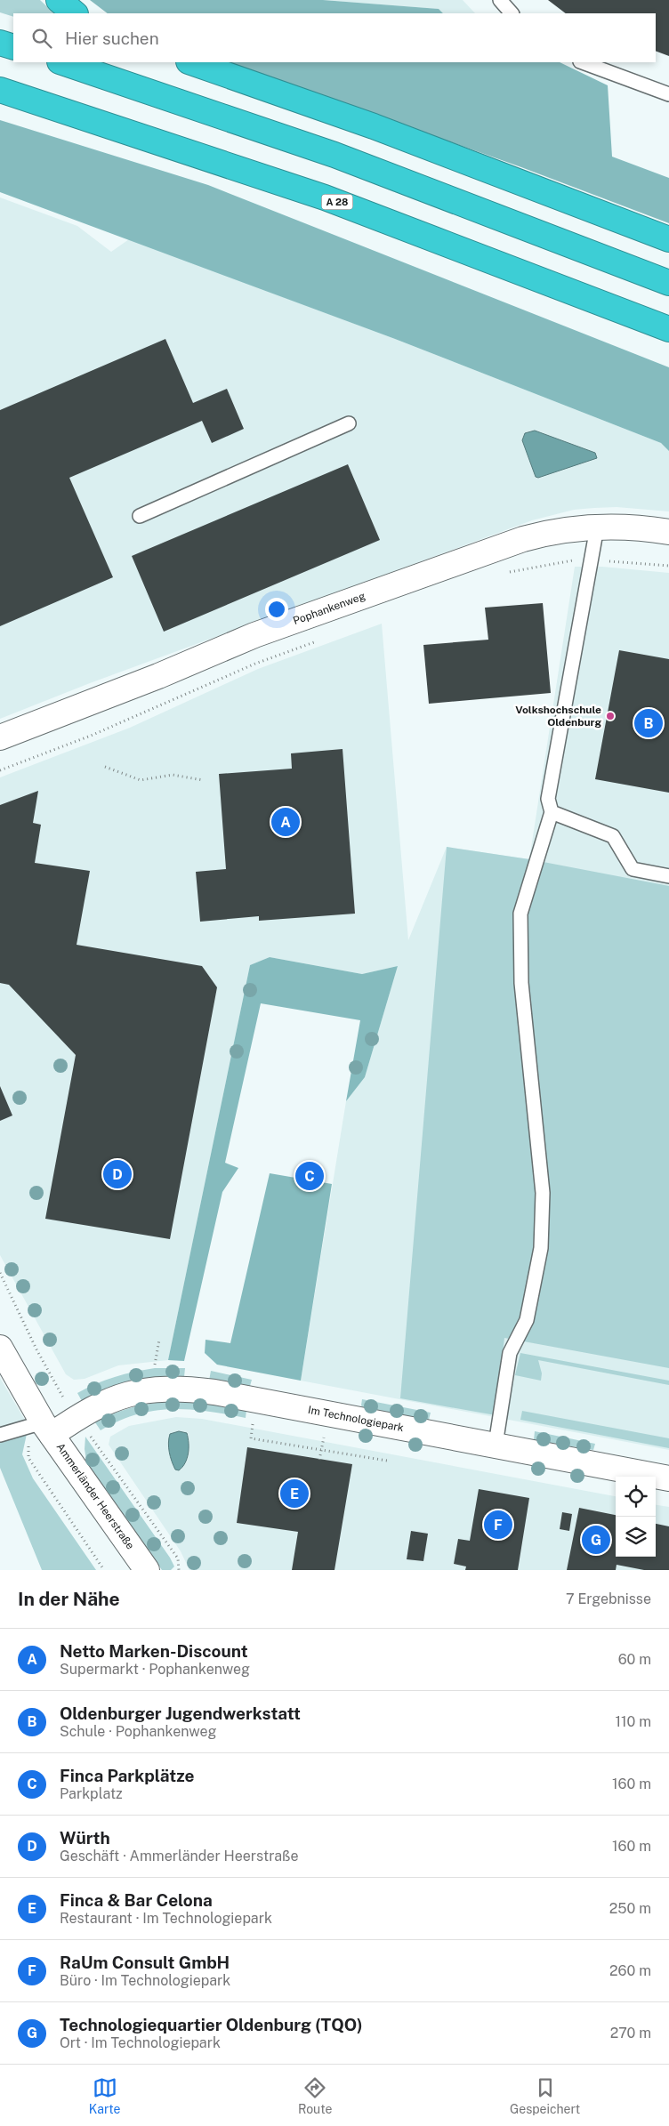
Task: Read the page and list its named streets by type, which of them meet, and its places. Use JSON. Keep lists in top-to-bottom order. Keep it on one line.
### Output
{"streets":{"highway":["A 28"],"street":["Pophankenweg","Im Technologiepark","Ammerländer Heerstraße"]},"crossings":[["Im Technologiepark","Ammerländer Heerstraße"]],"places":["Volkshochschule Oldenburg"],"page":{"search":"Hier suchen","pins":["B","A","D","C","E","F","G"],"heading":["In der Nähe","7 Ergebnisse"],"list":[{"mark":"A","name":"Netto Marken-Discount","note":"Supermarkt · Pophankenweg","value":"60 m"},{"mark":"B","name":"Oldenburger Jugendwerkstatt","note":"Schule · Pophankenweg","value":"110 m"},{"mark":"C","name":"Finca Parkplätze","note":"Parkplatz","value":"160 m"},{"mark":"D","name":"Würth","note":"Geschäft · Ammerländer Heerstraße","value":"160 m"},{"mark":"E","name":"Finca & Bar Celona","note":"Restaurant · Im Technologiepark","value":"250 m"},{"mark":"F","name":"RaUm Consult GmbH","note":"Büro · Im Technologiepark","value":"260 m"},{"mark":"G","name":"Technologiequartier Oldenburg (TQO)","note":"Ort · Im Technologiepark","value":"270 m"}],"nav":["Karte","Route","Gespeichert"]}}
